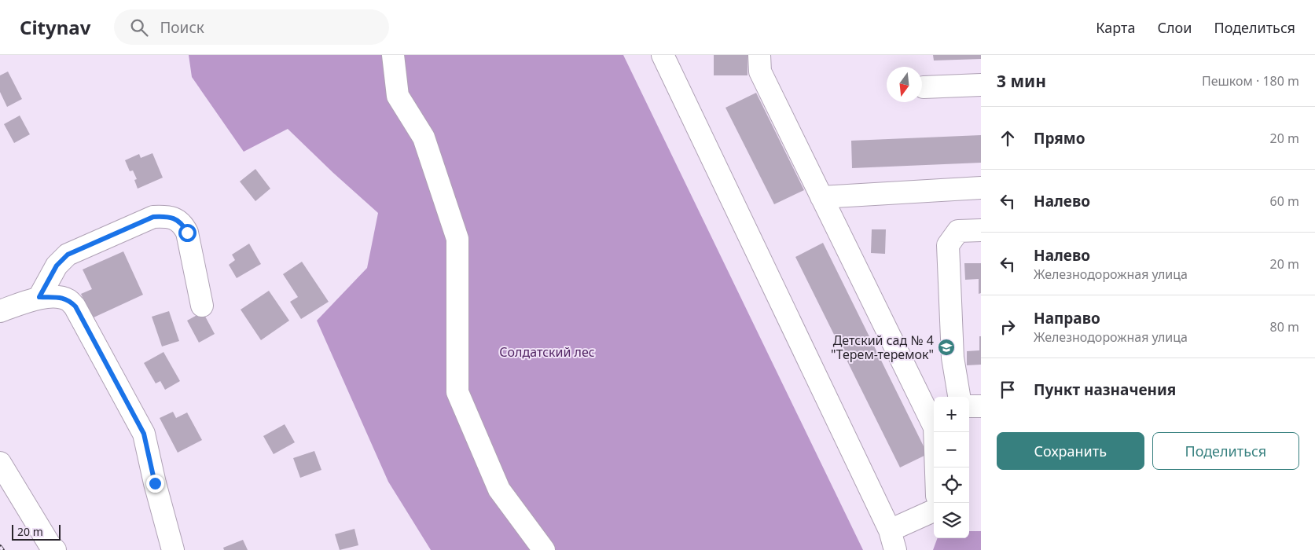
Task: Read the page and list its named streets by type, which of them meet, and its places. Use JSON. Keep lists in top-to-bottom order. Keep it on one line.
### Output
{"parks":["Солдатский лес"],"places":{"school or university":["Детский сад № 4 \"Терем-теремок\""]},"scale_bar":"20 m","north":"bottom","page":{"header":"Citynav","search":"Поиск","nav":["Карта","Слои","Поделиться"],"heading":["3 мин","Пешком · 180 m"],"list":[["Прямо","20 m"],["Налево","60 m"],["Налево","Железнодорожная улица","20 m"],["Направо","Железнодорожная улица","80 m"],"Пункт назначения"],"map_buttons":["+","−"],"buttons":["Сохранить","Поделиться"],"scale":"20 m"}}
